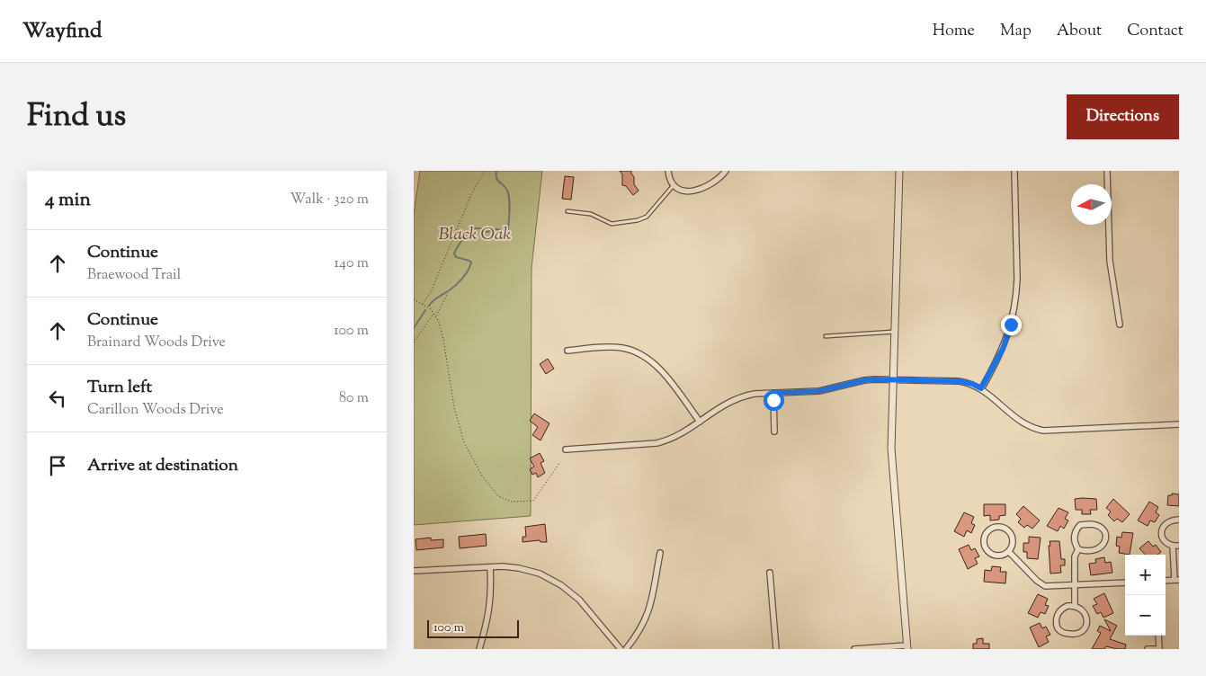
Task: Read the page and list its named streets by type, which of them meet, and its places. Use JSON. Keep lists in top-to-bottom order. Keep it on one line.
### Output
{"parks":["Black Oak"],"scale_bar":"100 m","north":"left","page":{"header":"Wayfind","nav":["Home","Map","About","Contact"],"title":"Find us","buttons":"Directions","heading":["4 min","Walk · 320 m"],"list":[["Continue","Braewood Trail","140 m"],["Continue","Brainard Woods Drive","100 m"],["Turn left","Carillon Woods Drive","80 m"],"Arrive at destination"],"map_buttons":["+","−"],"scale":"100 m"}}
